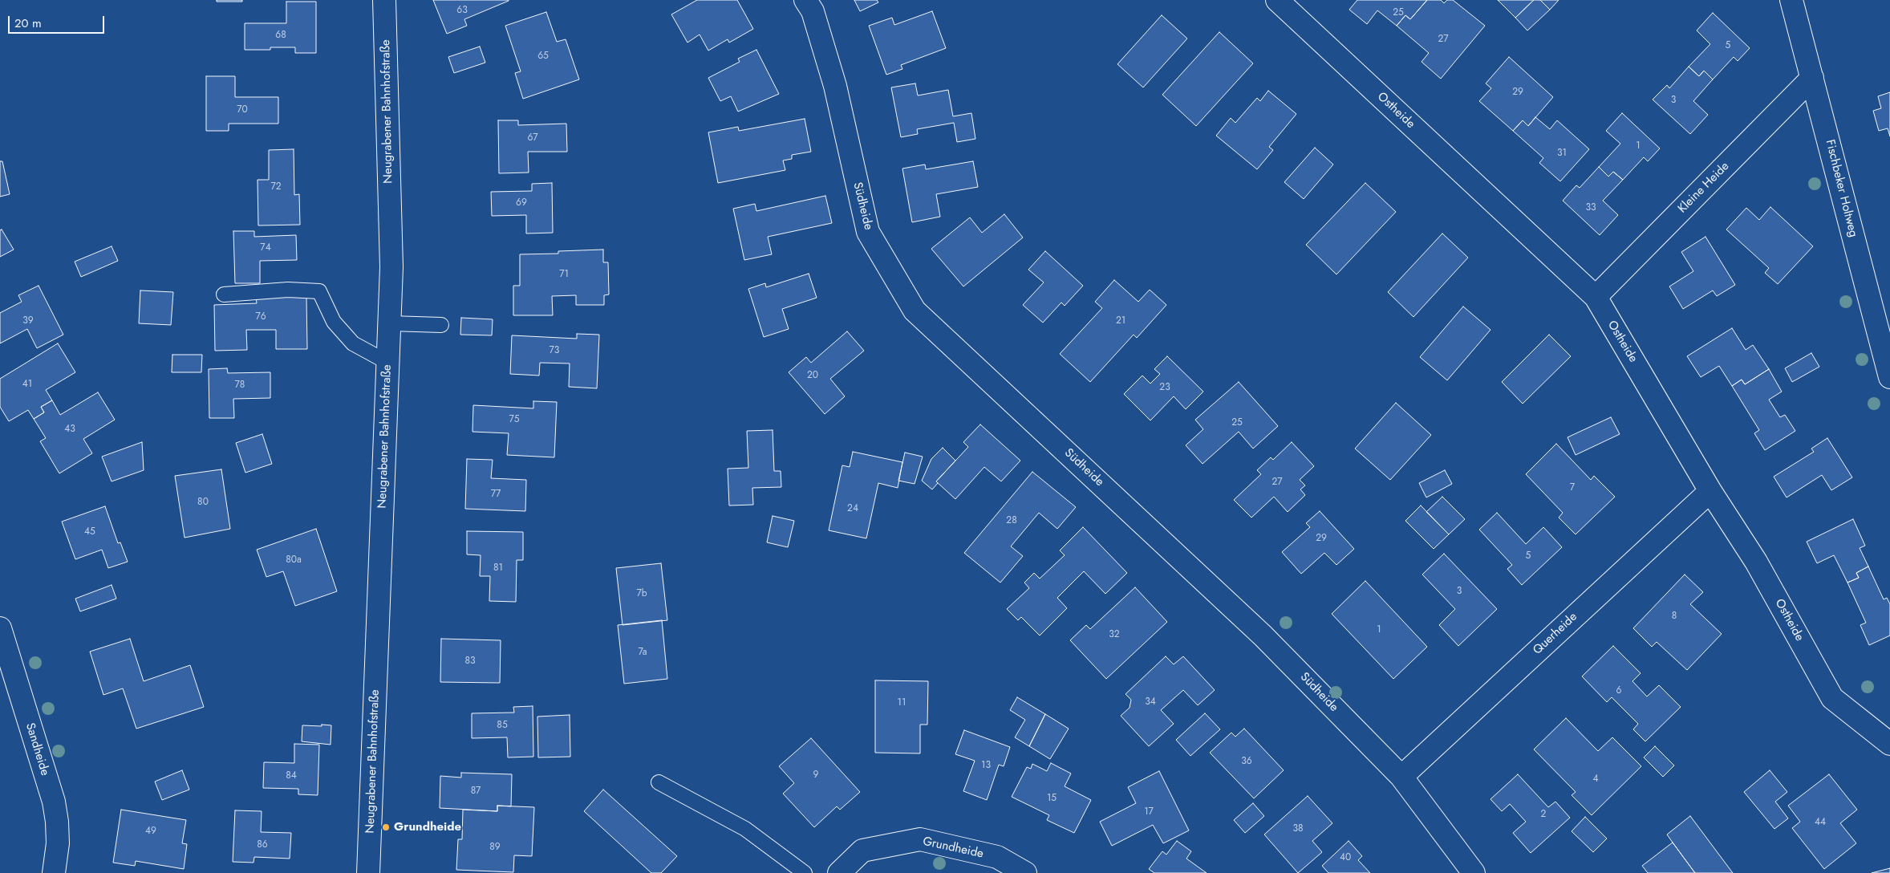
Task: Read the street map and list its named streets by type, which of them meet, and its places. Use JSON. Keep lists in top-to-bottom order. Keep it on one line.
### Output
{"streets":{"street":["Ostheide","Neugrabener Bahnhofstraße","Kleine Heide","Fischbeker Holtweg","Südheide","Querheide","Sandheide","Grundheide"]},"crossings":[["Ostheide","Kleine Heide"],["Ostheide","Querheide"],["Kleine Heide","Fischbeker Holtweg"],["Südheide","Querheide"]],"places":["Grundheide"],"house_numbers":["63","25","68","27","5","65","29","3","70","67","1","31","72","69","33","74","71","76","39","21","73","20","41","78","23","75","25","43","27","7","77","80","24","28","45","29","5","80a","81","3","7b","8","1","32","7a","83","6","34","11","85","36","13","9","84","4","87","15","17","2","44","38","49","86","89","40"],"scale_bar":"20 m"}
